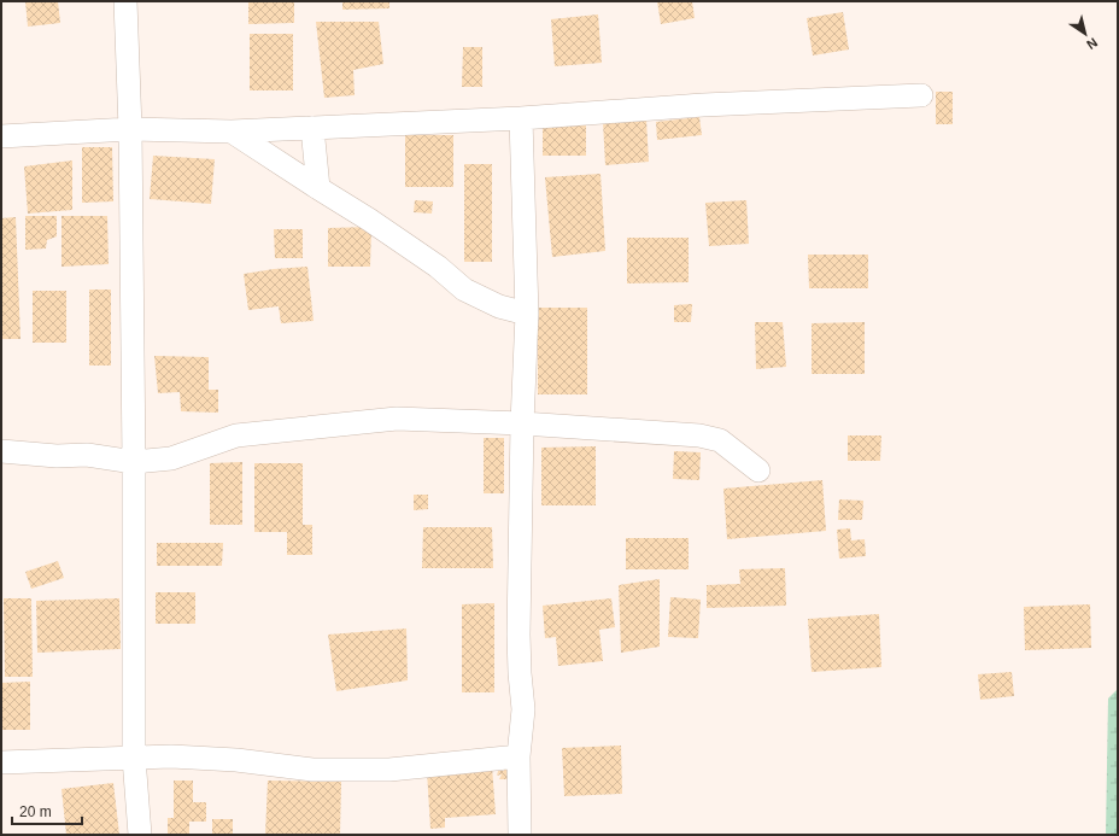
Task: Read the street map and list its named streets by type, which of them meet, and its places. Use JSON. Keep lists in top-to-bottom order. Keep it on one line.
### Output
{"scale_bar":"20 m","north":"bottom right"}
